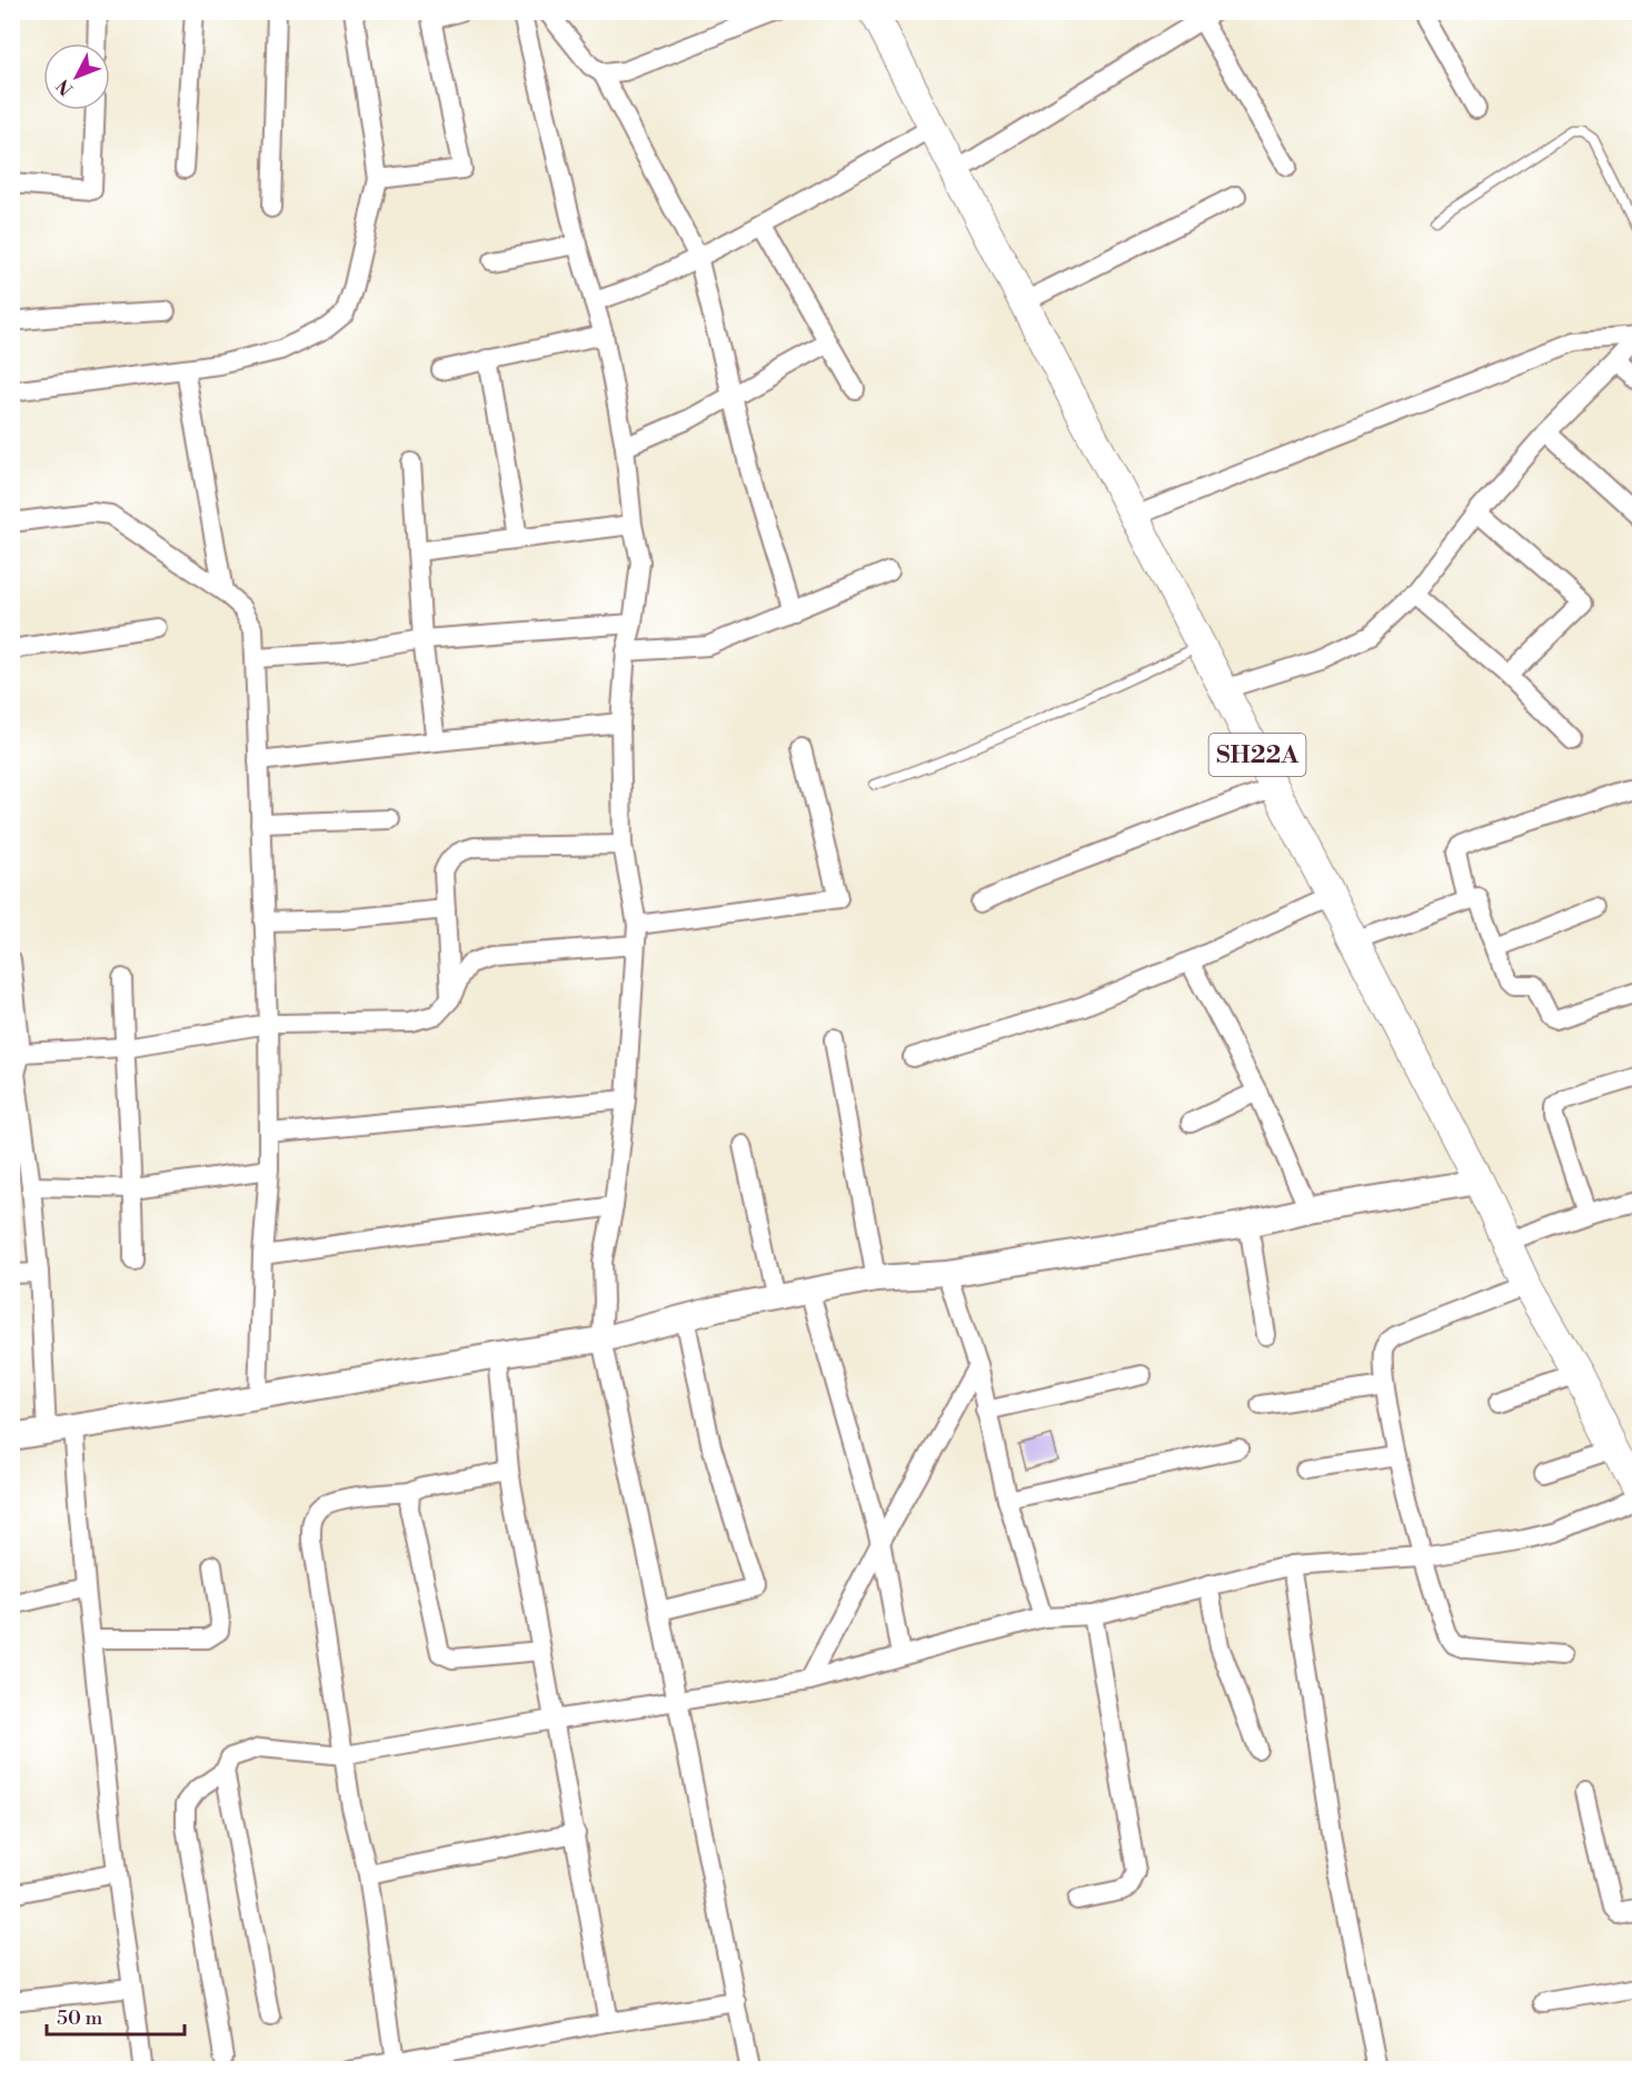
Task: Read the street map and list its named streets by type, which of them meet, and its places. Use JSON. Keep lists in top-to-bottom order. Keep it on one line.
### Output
{"streets":{"main road":["SH22A"]},"scale_bar":"50 m","north":"bottom left"}
